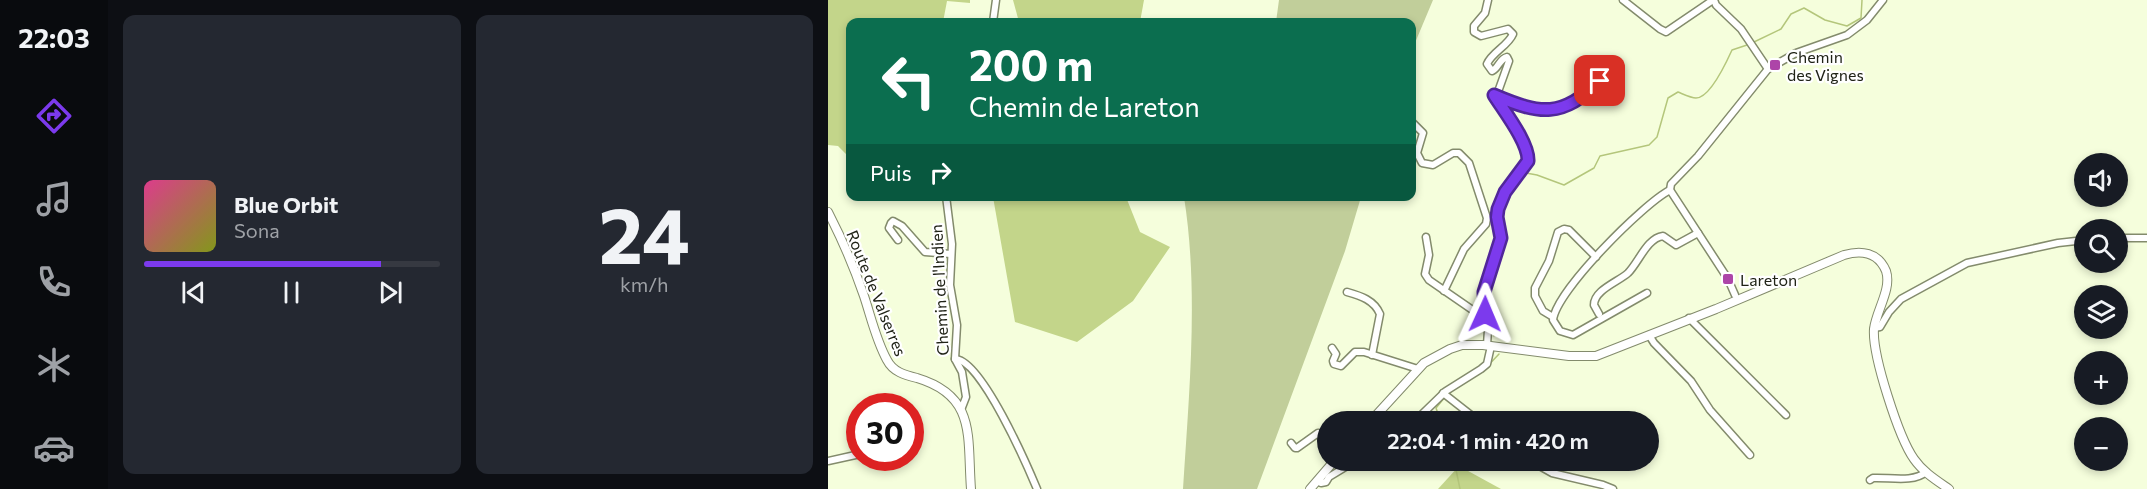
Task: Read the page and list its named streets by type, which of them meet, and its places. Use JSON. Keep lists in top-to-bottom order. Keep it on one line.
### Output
{"streets":{"street":["Chemin de l'Indien","Route de Valserres"]},"crossings":[["Chemin de l'Indien","Route de Valserres"]],"places":{"transit":["Chemin des Vignes","Lareton"]},"page":{"tabs":"22:03","tile":["24","km/h"],"turn":["200 m","Chemin de Lareton"],"then":"Puis","map_buttons":["+","−"],"song":["Blue Orbit","Sona"],"limit":"30","trip":"22:04 · 1 min · 420 m"}}
